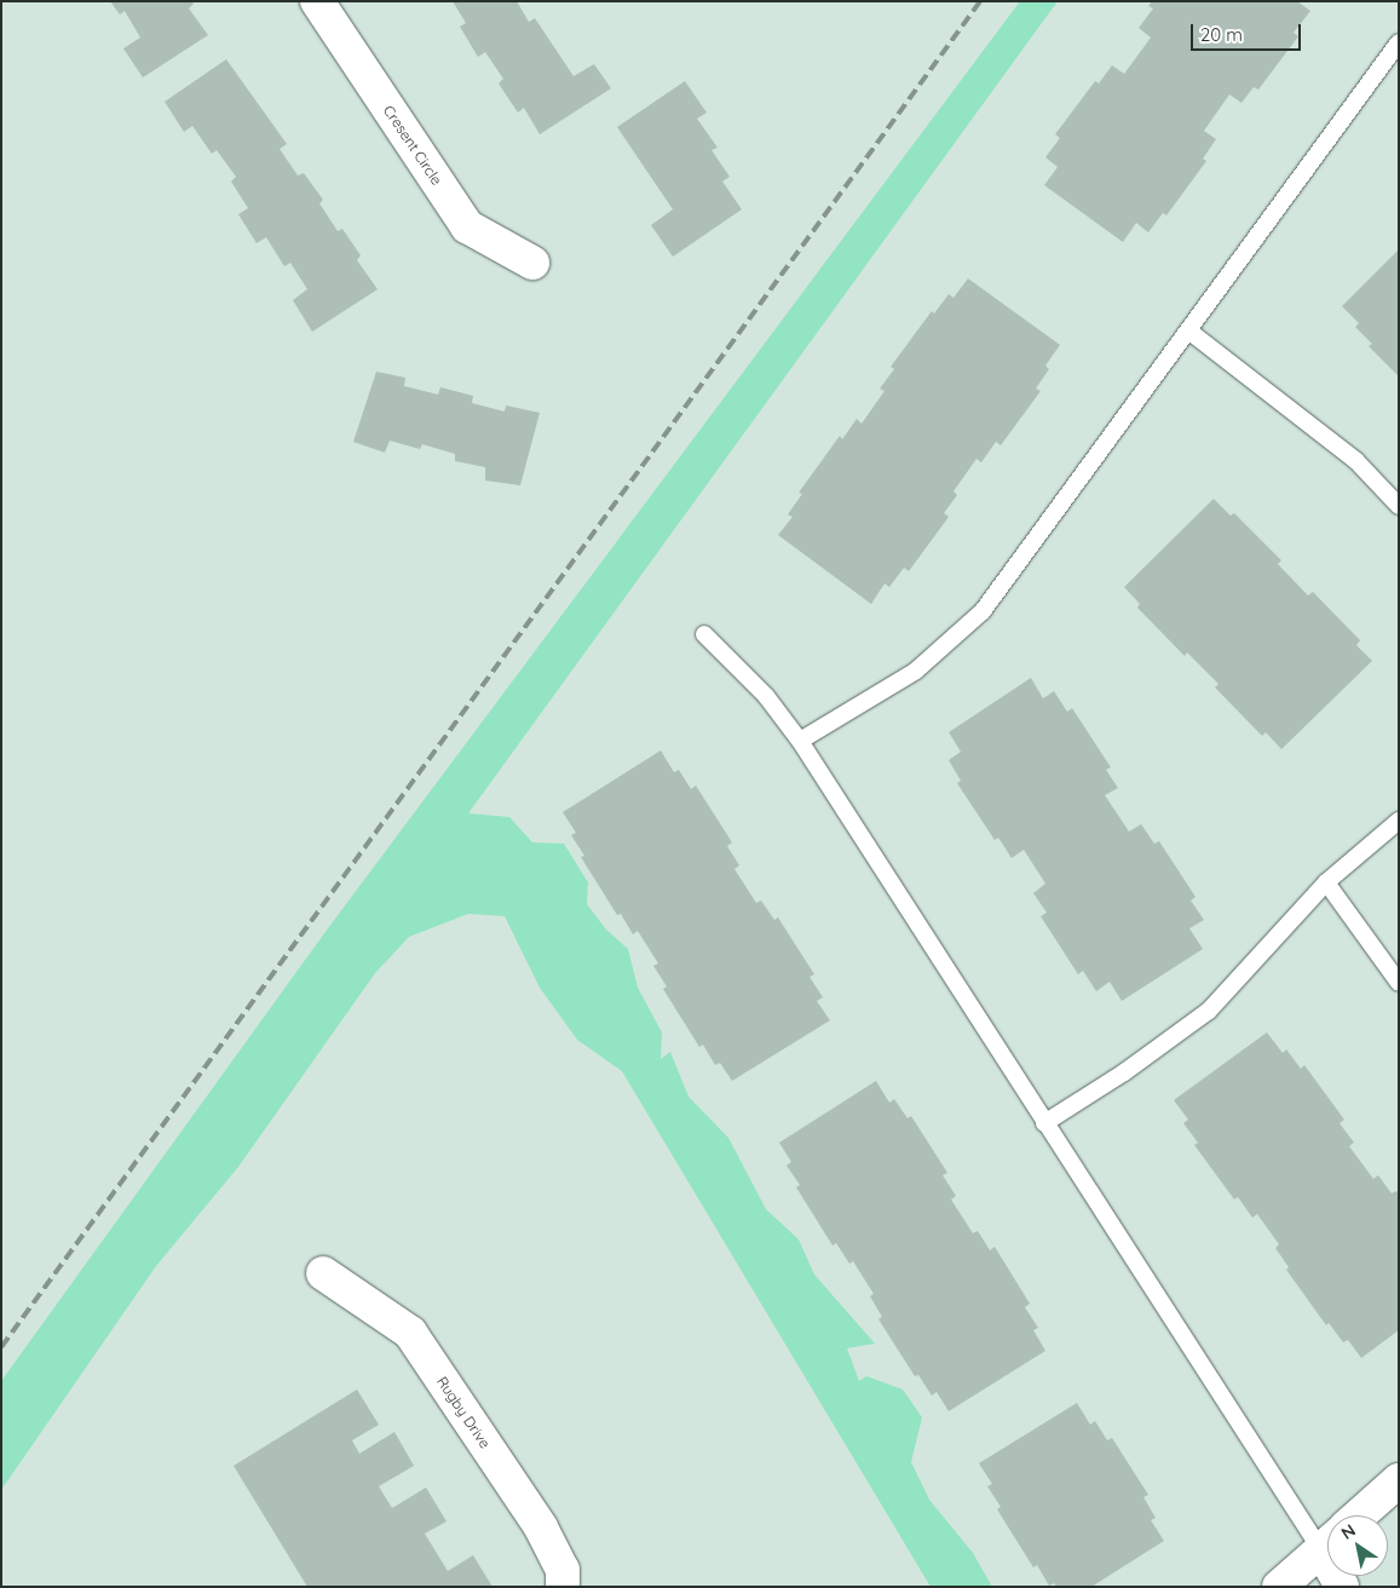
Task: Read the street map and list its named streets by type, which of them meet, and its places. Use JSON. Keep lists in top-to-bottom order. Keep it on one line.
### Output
{"streets":{"street":["Cresent Circle","Rugby Drive"]},"scale_bar":"20 m","north":"top left"}
